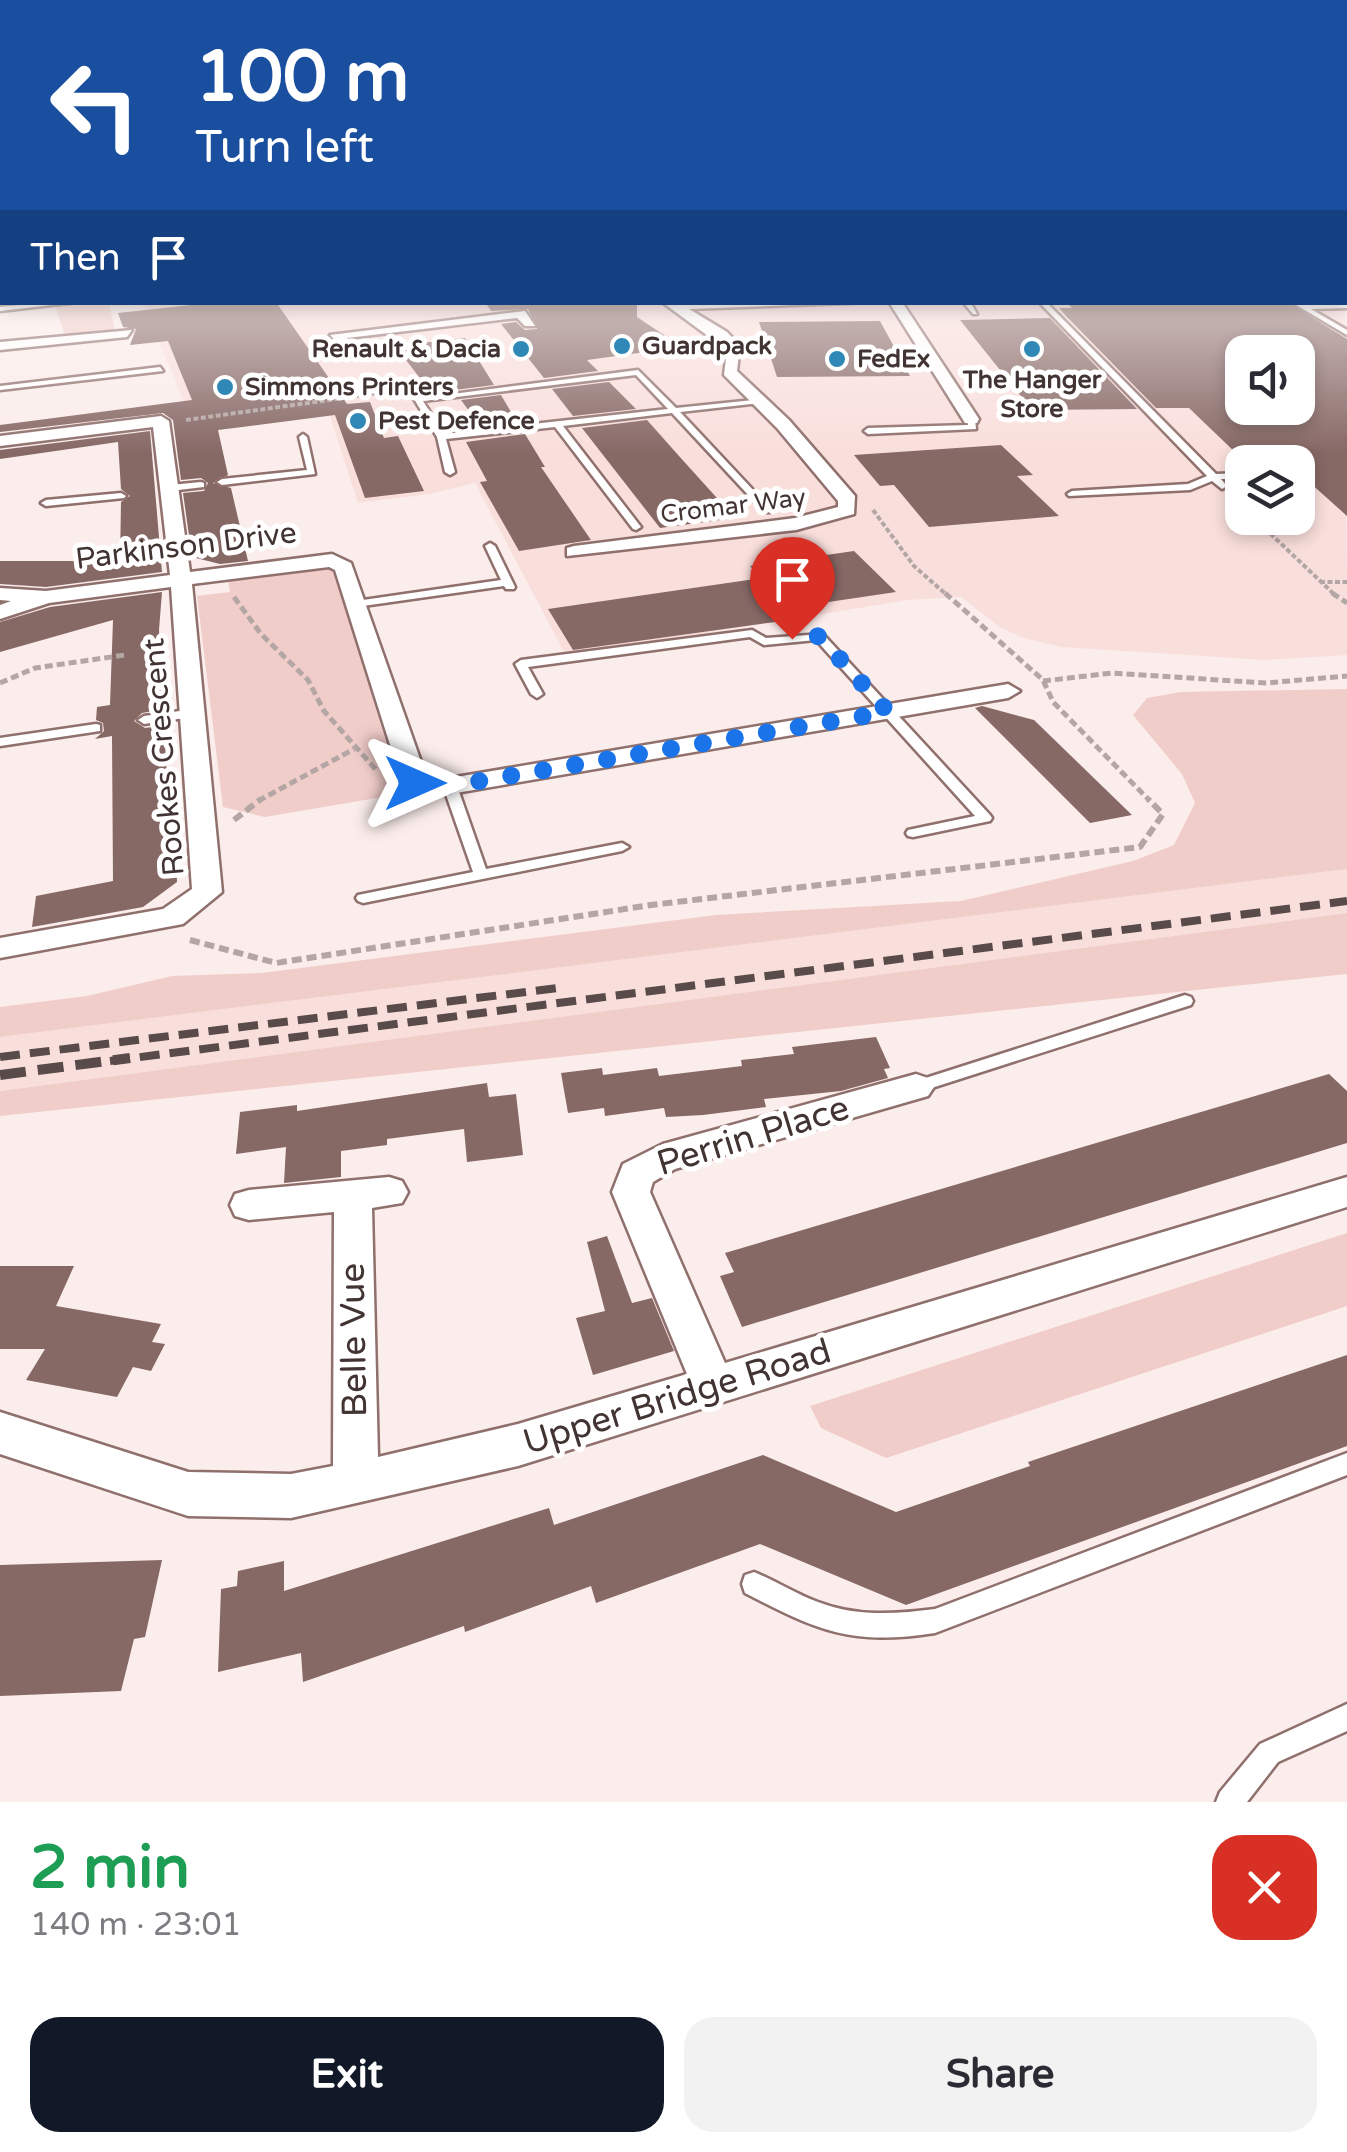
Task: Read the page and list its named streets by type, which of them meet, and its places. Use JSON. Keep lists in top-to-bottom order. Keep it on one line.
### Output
{"streets":{"street":["Cromar Way","Parkinson Drive","Rookes Crescent","Perrin Place","Belle Vue","Upper Bridge Road"]},"crossings":[["Parkinson Drive","Rookes Crescent"],["Perrin Place","Upper Bridge Road"],["Belle Vue","Upper Bridge Road"]],"places":["Guardpack","Renault & Dacia","The Hanger Store","FedEx","Simmons Printers","Pest Defence"],"page":{"turn":["100 m","Turn left"],"then":"Then","heading":["2 min","140 m · 23:01"],"buttons":["Exit","Share"]}}
